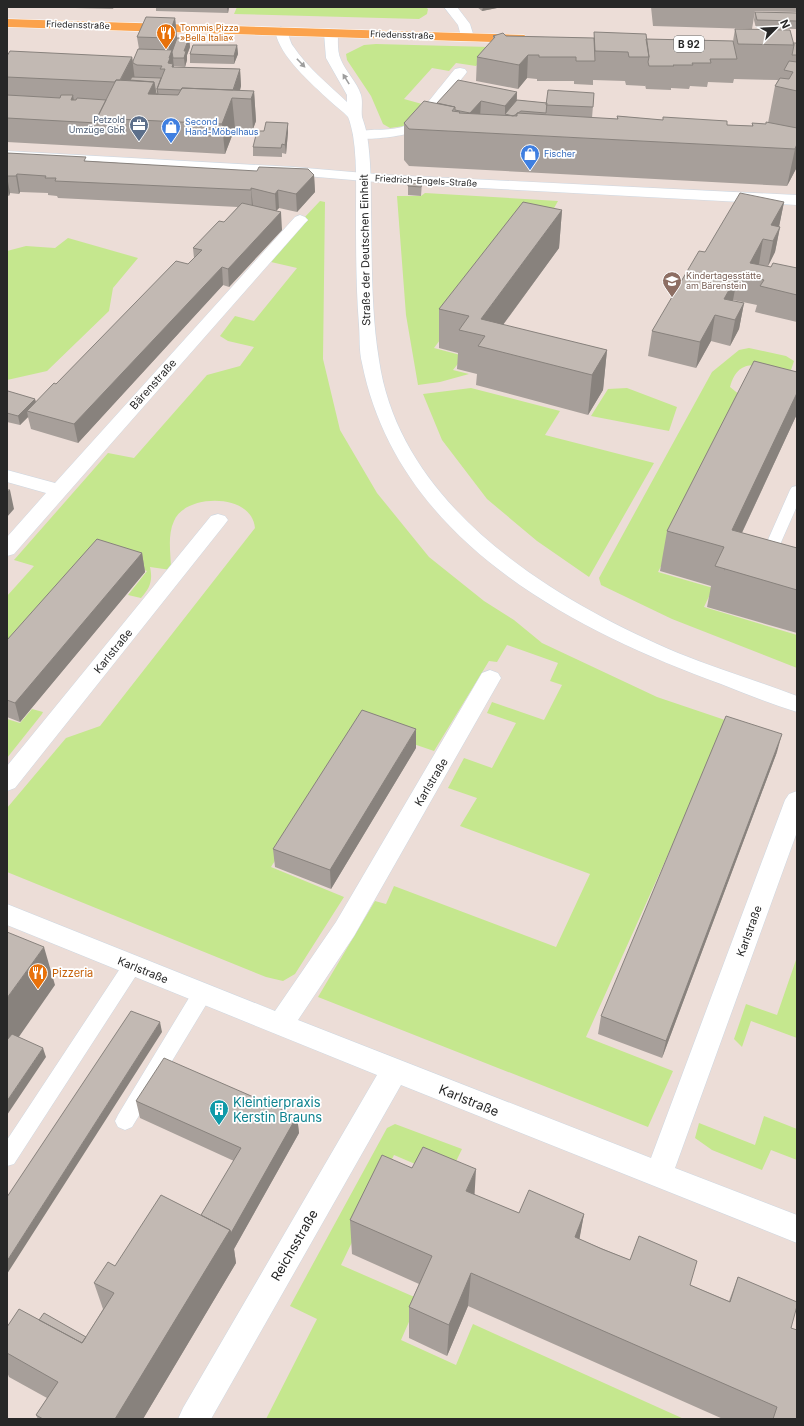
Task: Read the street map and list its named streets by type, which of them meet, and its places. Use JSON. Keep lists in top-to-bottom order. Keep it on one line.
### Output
{"streets":{"main road":["Friedensstraße"],"street":["Friedrich-Engels-Straße","Straße der Deutschen Einheit","Bärenstraße","Karlstraße","Reichsstraße"]},"crossings":[["Friedensstraße","Straße der Deutschen Einheit"],["Friedrich-Engels-Straße","Straße der Deutschen Einheit"],["Karlstraße","Reichsstraße"]],"places":{"restaurant":["Tommis Pizza »Bella Italia«","Pizzeria"],"office":["Petzold Umzüge GbR"],"shop":["Second Hand-Möbelhaus","Fischer"],"school or university":["Kindertagesstätte am Bärenstein"],"building":["Kleintierpraxis Kerstin Brauns"]},"north":"top right"}
